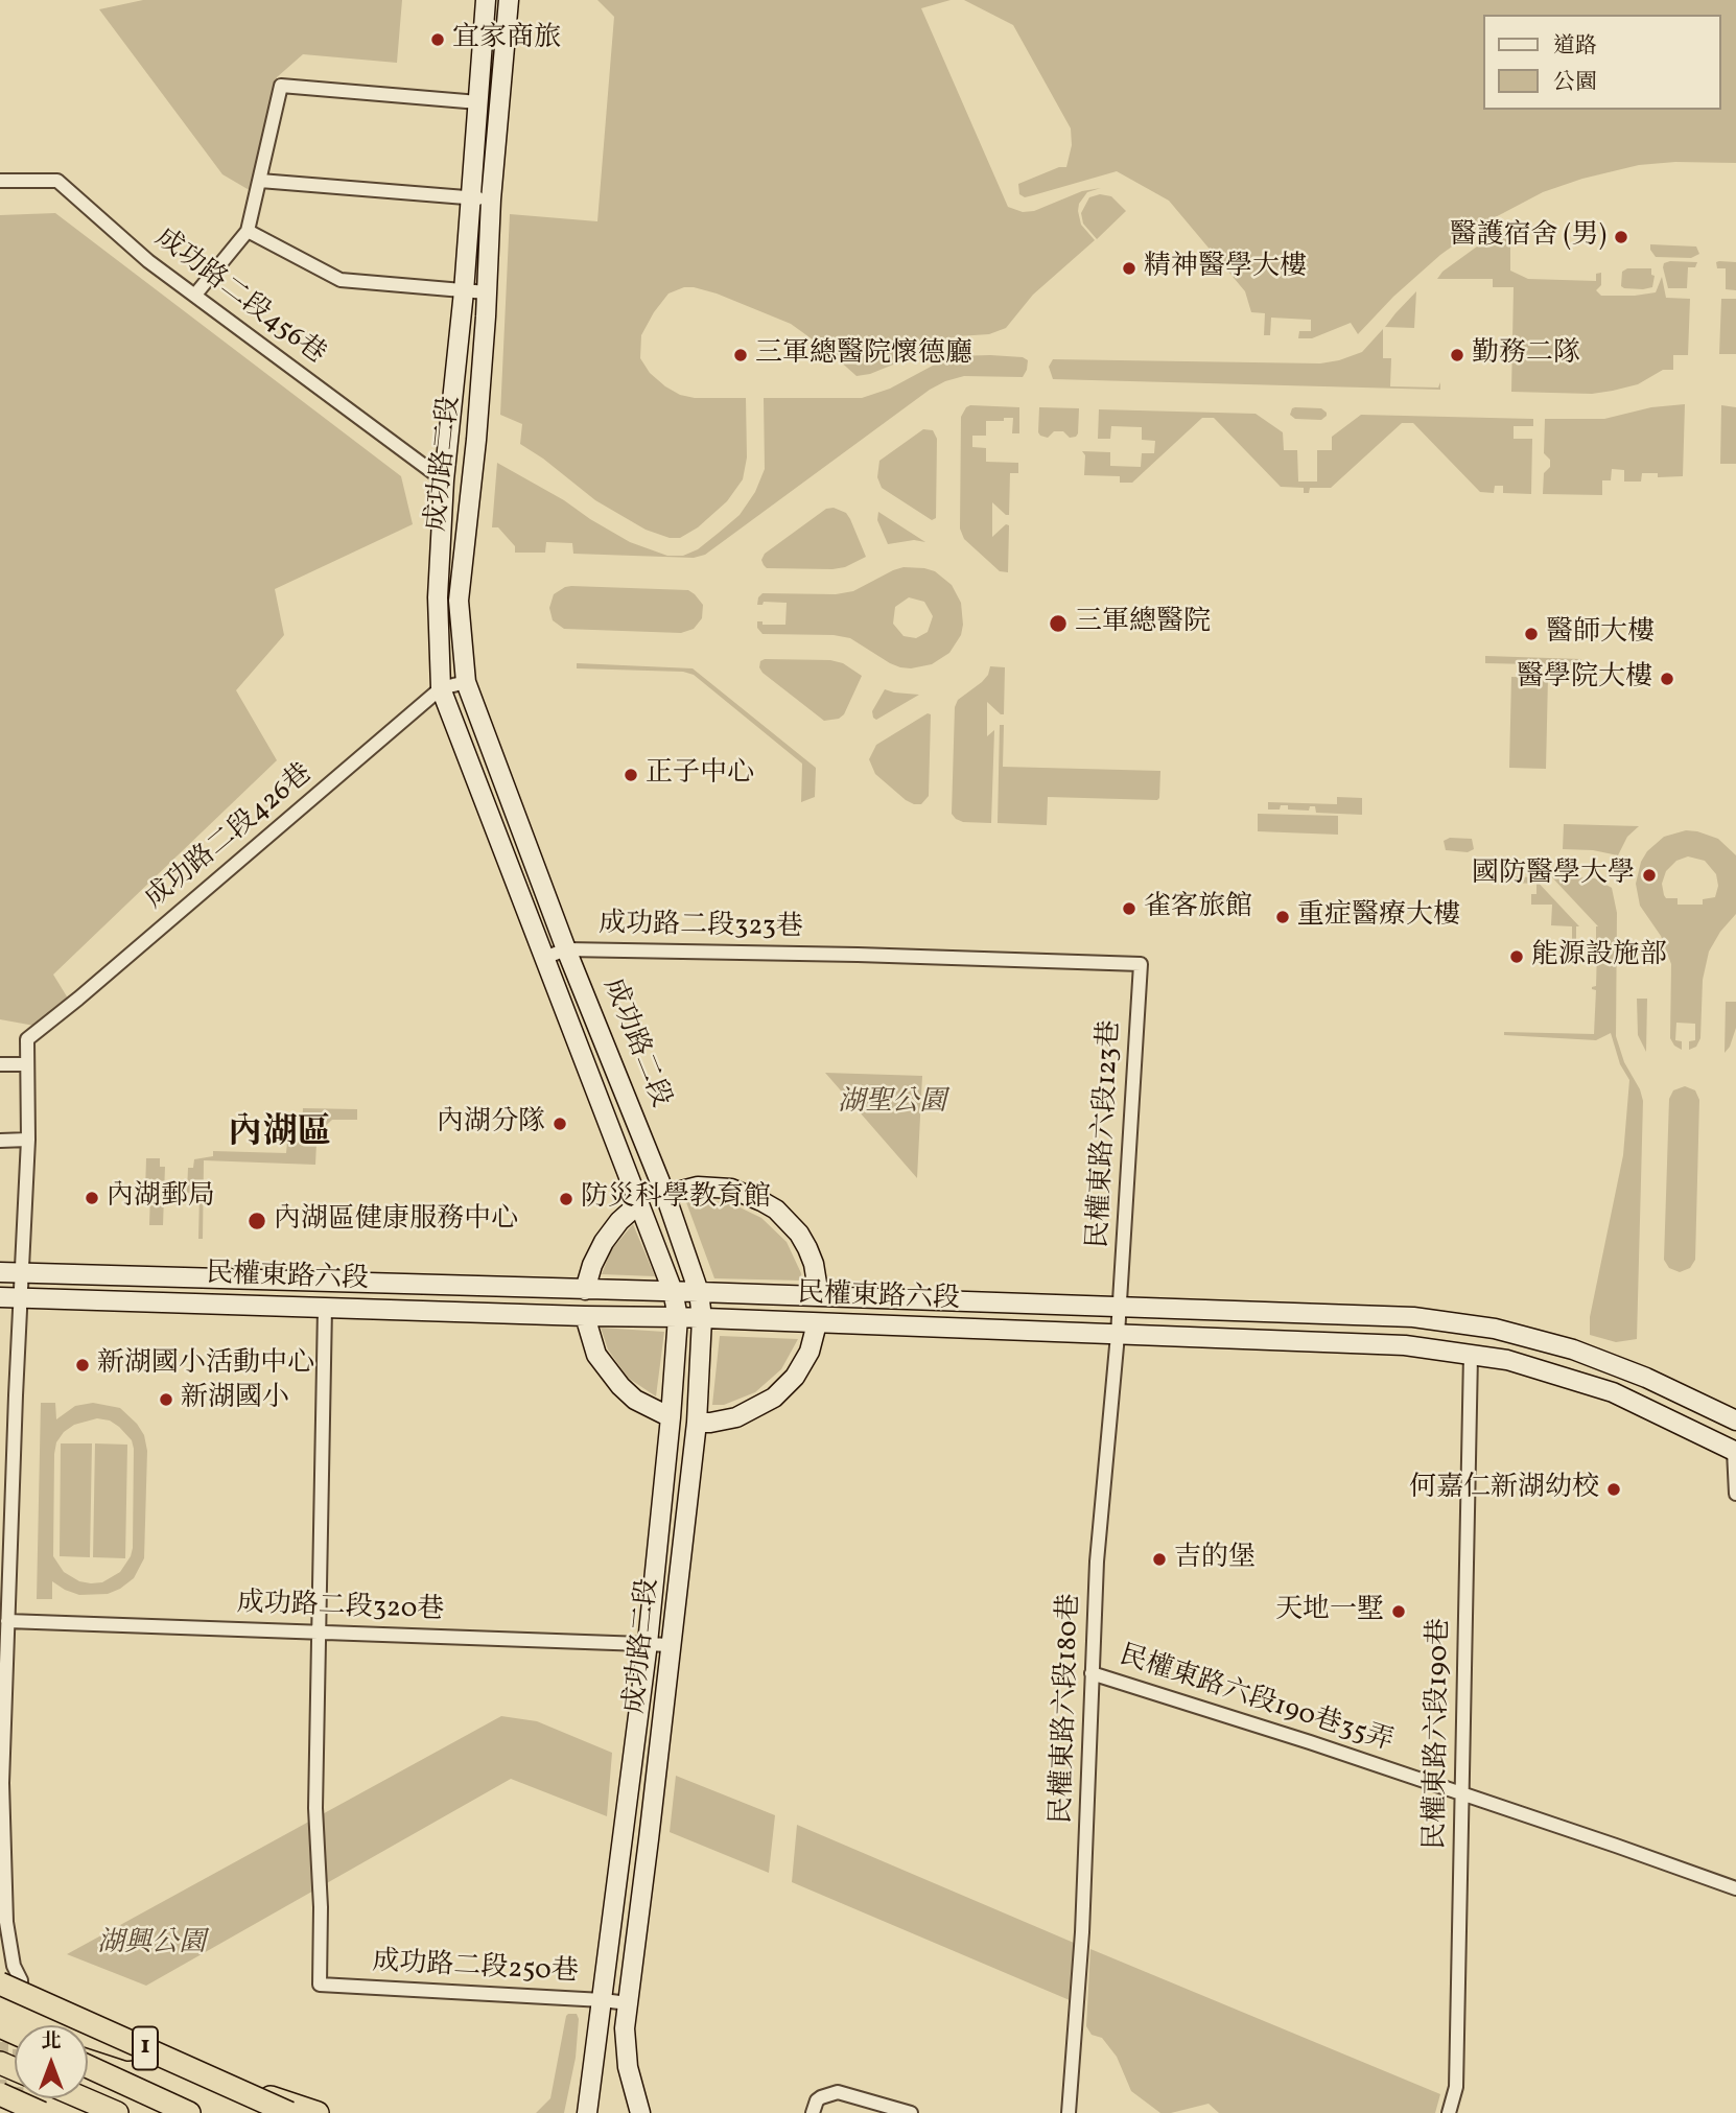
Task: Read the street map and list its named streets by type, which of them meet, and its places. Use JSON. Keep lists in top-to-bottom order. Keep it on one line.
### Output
{"streets":{"highway":["1"],"main road":["成功路二段","民權東路六段"],"street":["成功路二段456巷","成功路二段426巷","成功路二段323巷","民權東路六段123巷","成功路二段320巷","民權東路六段190巷35弄","民權東路六段180巷","民權東路六段190巷","成功路二段250巷"]},"crossings":[["成功路二段456巷","成功路二段"],["成功路二段","成功路二段426巷"],["成功路二段","成功路二段323巷"],["成功路二段","民權東路六段"],["成功路二段","成功路二段320巷"],["成功路二段","成功路二段250巷"],["成功路二段323巷","民權東路六段123巷"],["民權東路六段123巷","民權東路六段"],["民權東路六段123巷","民權東路六段180巷"],["民權東路六段","民權東路六段180巷"],["民權東路六段","民權東路六段190巷"],["成功路二段320巷","成功路二段250巷"],["民權東路六段190巷35弄","民權東路六段180巷"],["民權東路六段190巷35弄","民權東路六段190巷"]],"districts":["內湖區"],"parks":["湖聖公園","湖興公園"],"places":["宜家商旅","醫護宿舍 (男)","精神醫學大樓","三軍總醫院懷德廳","勤務二隊","三軍總醫院","醫師大樓","醫學院大樓","正子中心","國防醫學大學","雀客旅館","重症醫療大樓","能源設施部","內湖分隊","內湖郵局","防災科學教育館","內湖區健康服務中心","新湖國小活動中心","新湖國小","何嘉仁新湖幼校","吉的堡","天地一墅"],"legend":["道路","公園"],"north":"top"}
